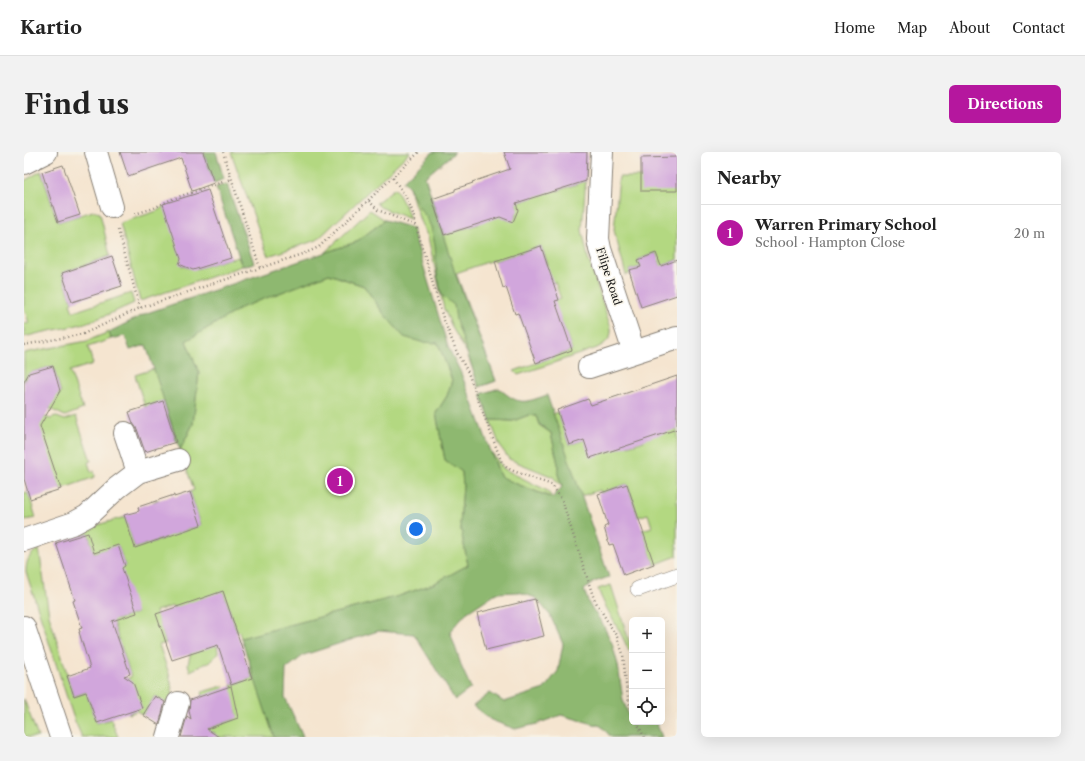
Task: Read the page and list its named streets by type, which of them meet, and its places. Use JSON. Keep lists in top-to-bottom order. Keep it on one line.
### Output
{"streets":{"street":["Filipe Road"]},"page":{"header":"Kartio","nav":["Home","Map","About","Contact"],"buttons":"Directions","title":"Find us","heading":"Nearby","list":[{"mark":"1","name":"Warren Primary School","note":"School · Hampton Close","value":"20 m"}],"pins":"1","map_buttons":["+","−"]}}
